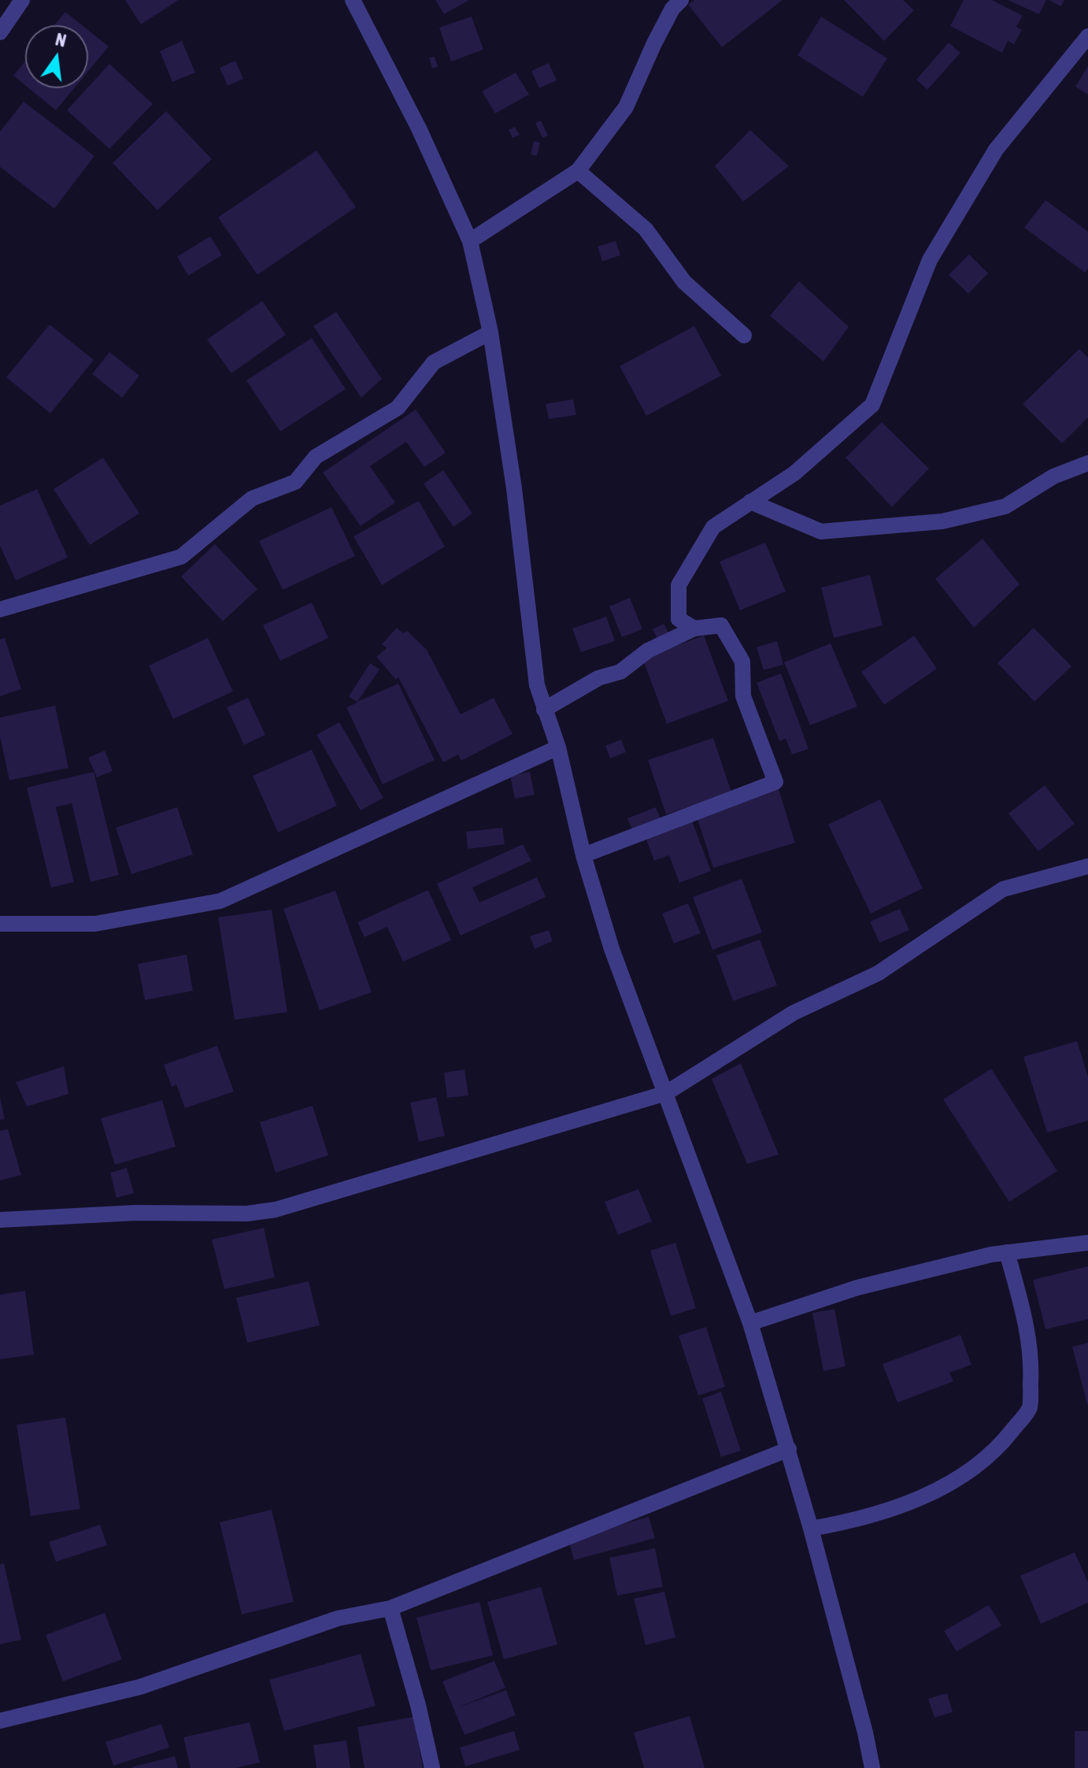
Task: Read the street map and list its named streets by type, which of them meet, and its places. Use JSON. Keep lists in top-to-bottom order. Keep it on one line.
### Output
{"north":"top"}
